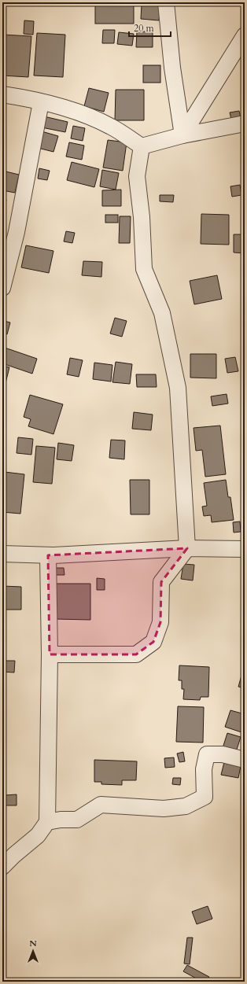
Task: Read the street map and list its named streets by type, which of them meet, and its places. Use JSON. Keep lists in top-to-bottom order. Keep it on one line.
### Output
{"scale_bar":"20 m","north":"top"}
